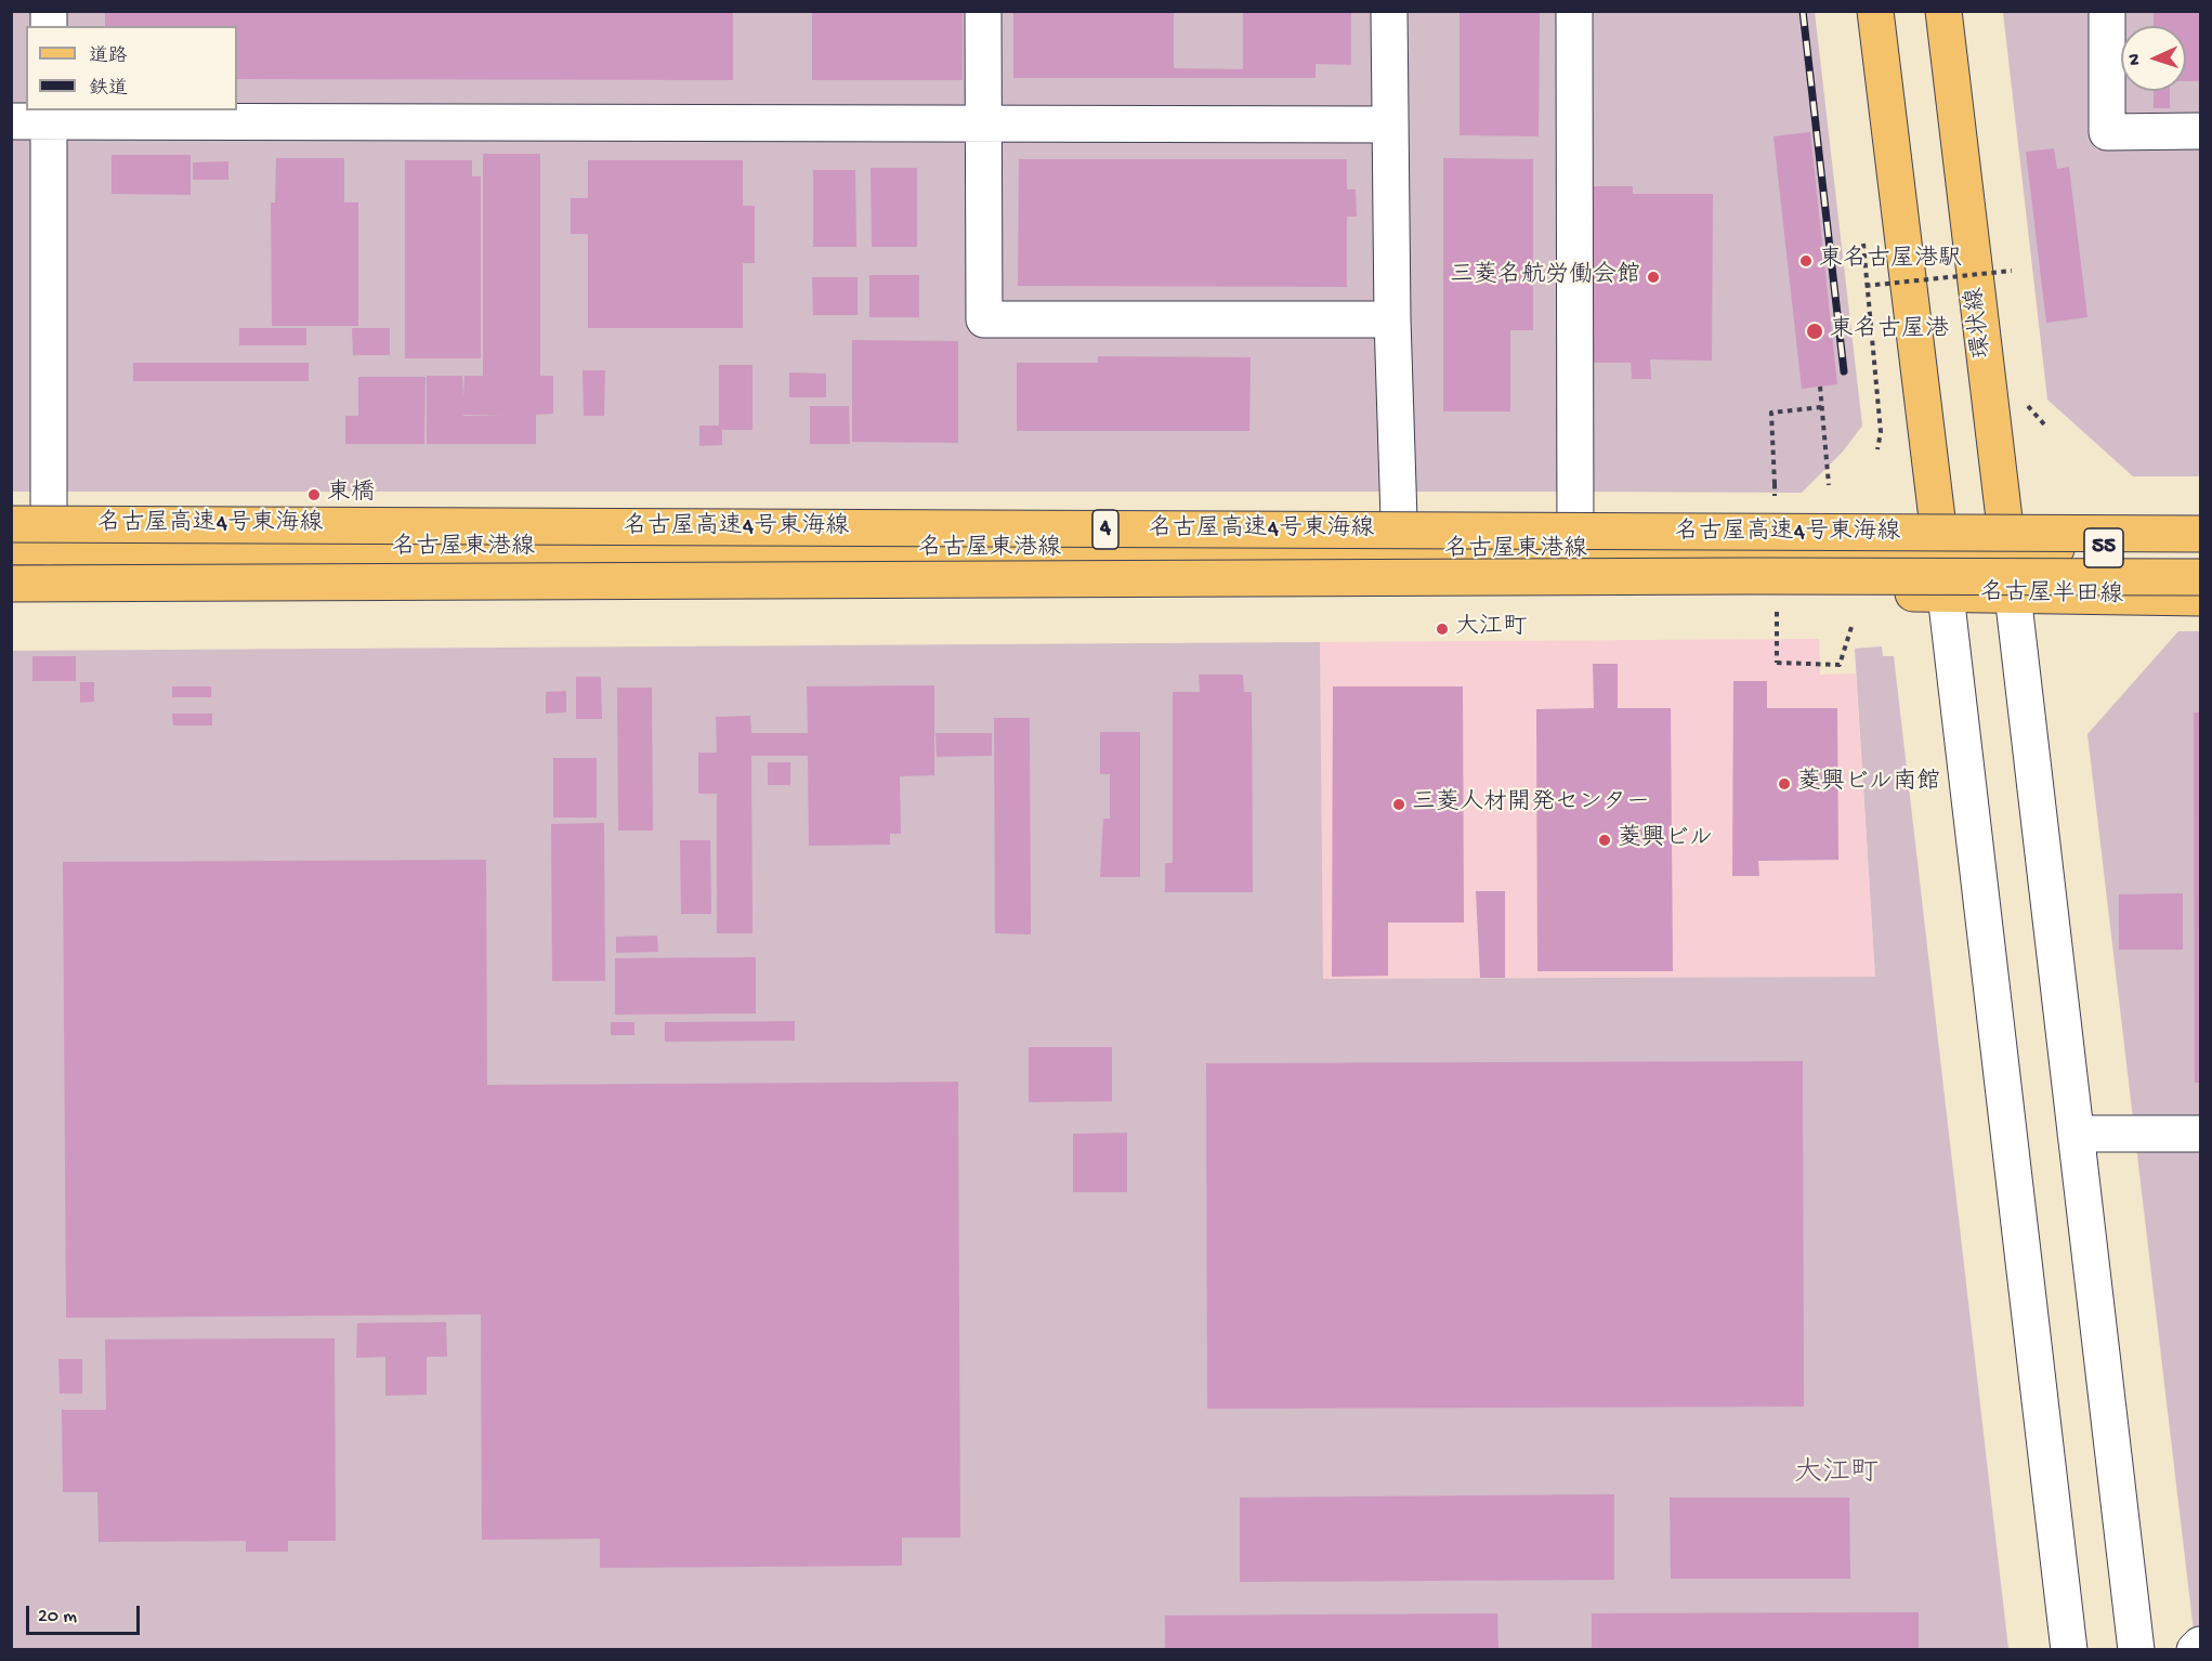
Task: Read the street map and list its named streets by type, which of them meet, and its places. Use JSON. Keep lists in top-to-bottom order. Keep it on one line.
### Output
{"streets":{"main road":["環状線","名古屋高速4号東海線","4","55","名古屋東港線","名古屋半田線"]},"crossings":[["環状線","名古屋東港線"],["環状線","名古屋半田線"],["名古屋東港線","名古屋半田線"]],"districts":["大江町"],"places":["東名古屋港駅","三菱名航労働会館","東名古屋港","東橋","大江町","菱興ビル南館","三菱人材開発センター","菱興ビル"],"legend":["道路","鉄道"],"scale_bar":"20 m","north":"left"}
